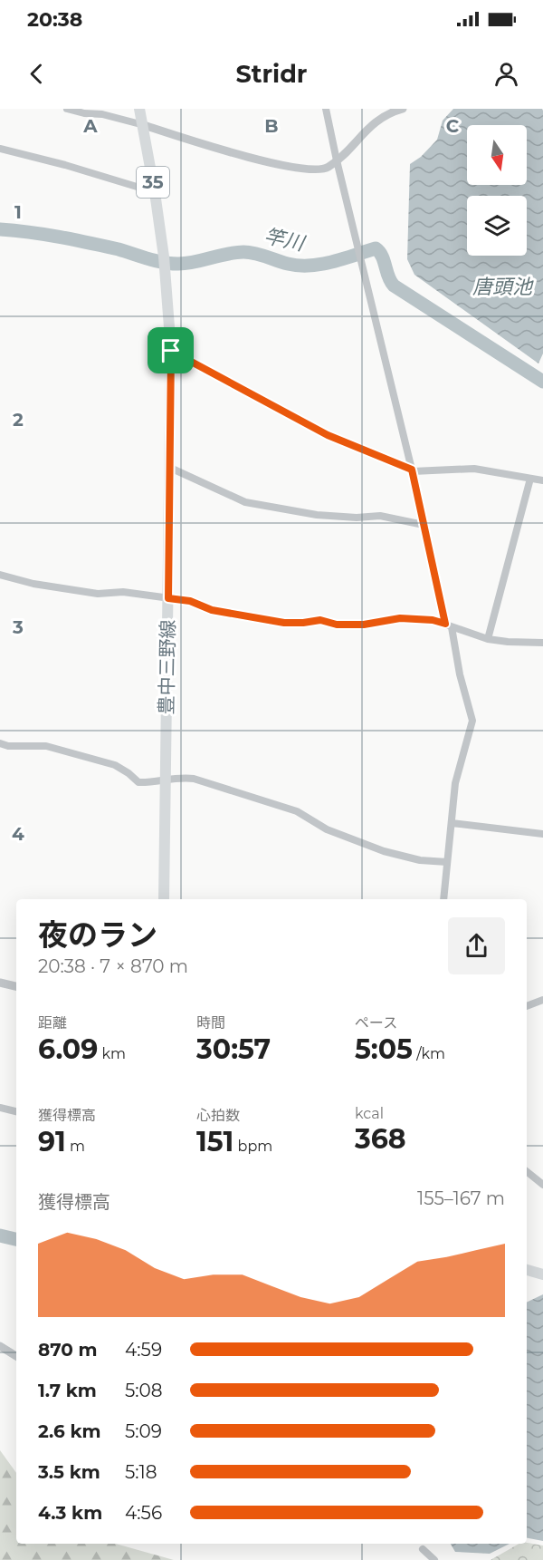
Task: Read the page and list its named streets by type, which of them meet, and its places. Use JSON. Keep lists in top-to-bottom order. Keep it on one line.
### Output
{"streets":{"main road":["35","豊中三野線"]},"water":["竿川","唐頭池"],"north":"bottom","page":{"status":"20:38","header":"Stridr","heading":["夜のラン","20:38 · 7 × 870 m"],"stats":[["距離","6.09 km"],["時間","30:57"],["ペース","5:05 /km"],["獲得標高","91 m"],["心拍数","151 bpm"],["kcal","368"]],"chart":["獲得標高","155–167 m"],"list":[{"name":"870 m","note":"4:59"},{"name":"1.7 km","note":"5:08"},{"name":"2.6 km","note":"5:09"},{"name":"3.5 km","note":"5:18"},{"name":"4.3 km","note":"4:56"}]},"grid":{"columns":["A","B","C"],"rows":["1","2","3","4"]}}
